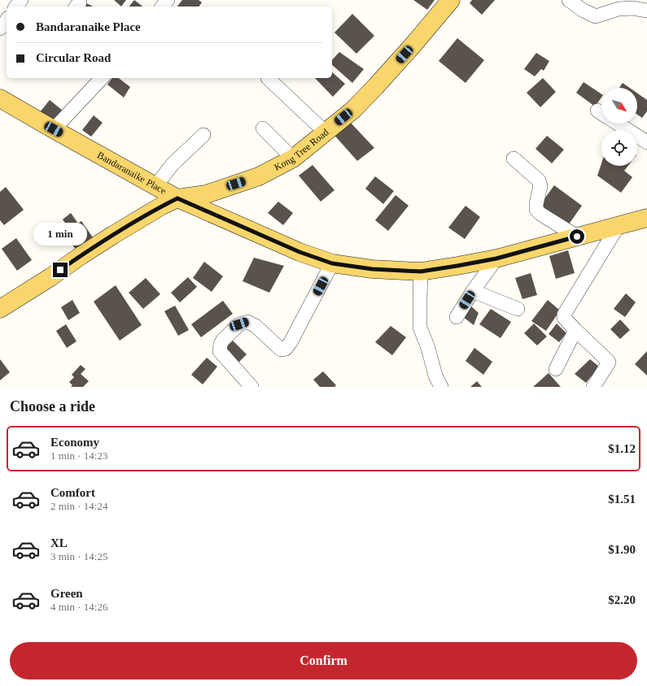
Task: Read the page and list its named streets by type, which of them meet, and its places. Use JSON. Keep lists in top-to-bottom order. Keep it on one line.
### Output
{"streets":{"main road":["Kong Tree Road","Bandaranaike Place"]},"crossings":[["Kong Tree Road","Bandaranaike Place"]],"north":"bottom right","page":{"banner":["Bandaranaike Place","Circular Road"],"bubble":"1 min","heading":"Choose a ride","list":[{"name":"Economy","note":"1 min · 14:23","value":"$1.12"},{"name":"Comfort","note":"2 min · 14:24","value":"$1.51"},{"name":"XL","note":"3 min · 14:25","value":"$1.90"},{"name":"Green","note":"4 min · 14:26","value":"$2.20"}],"buttons":"Confirm"}}
